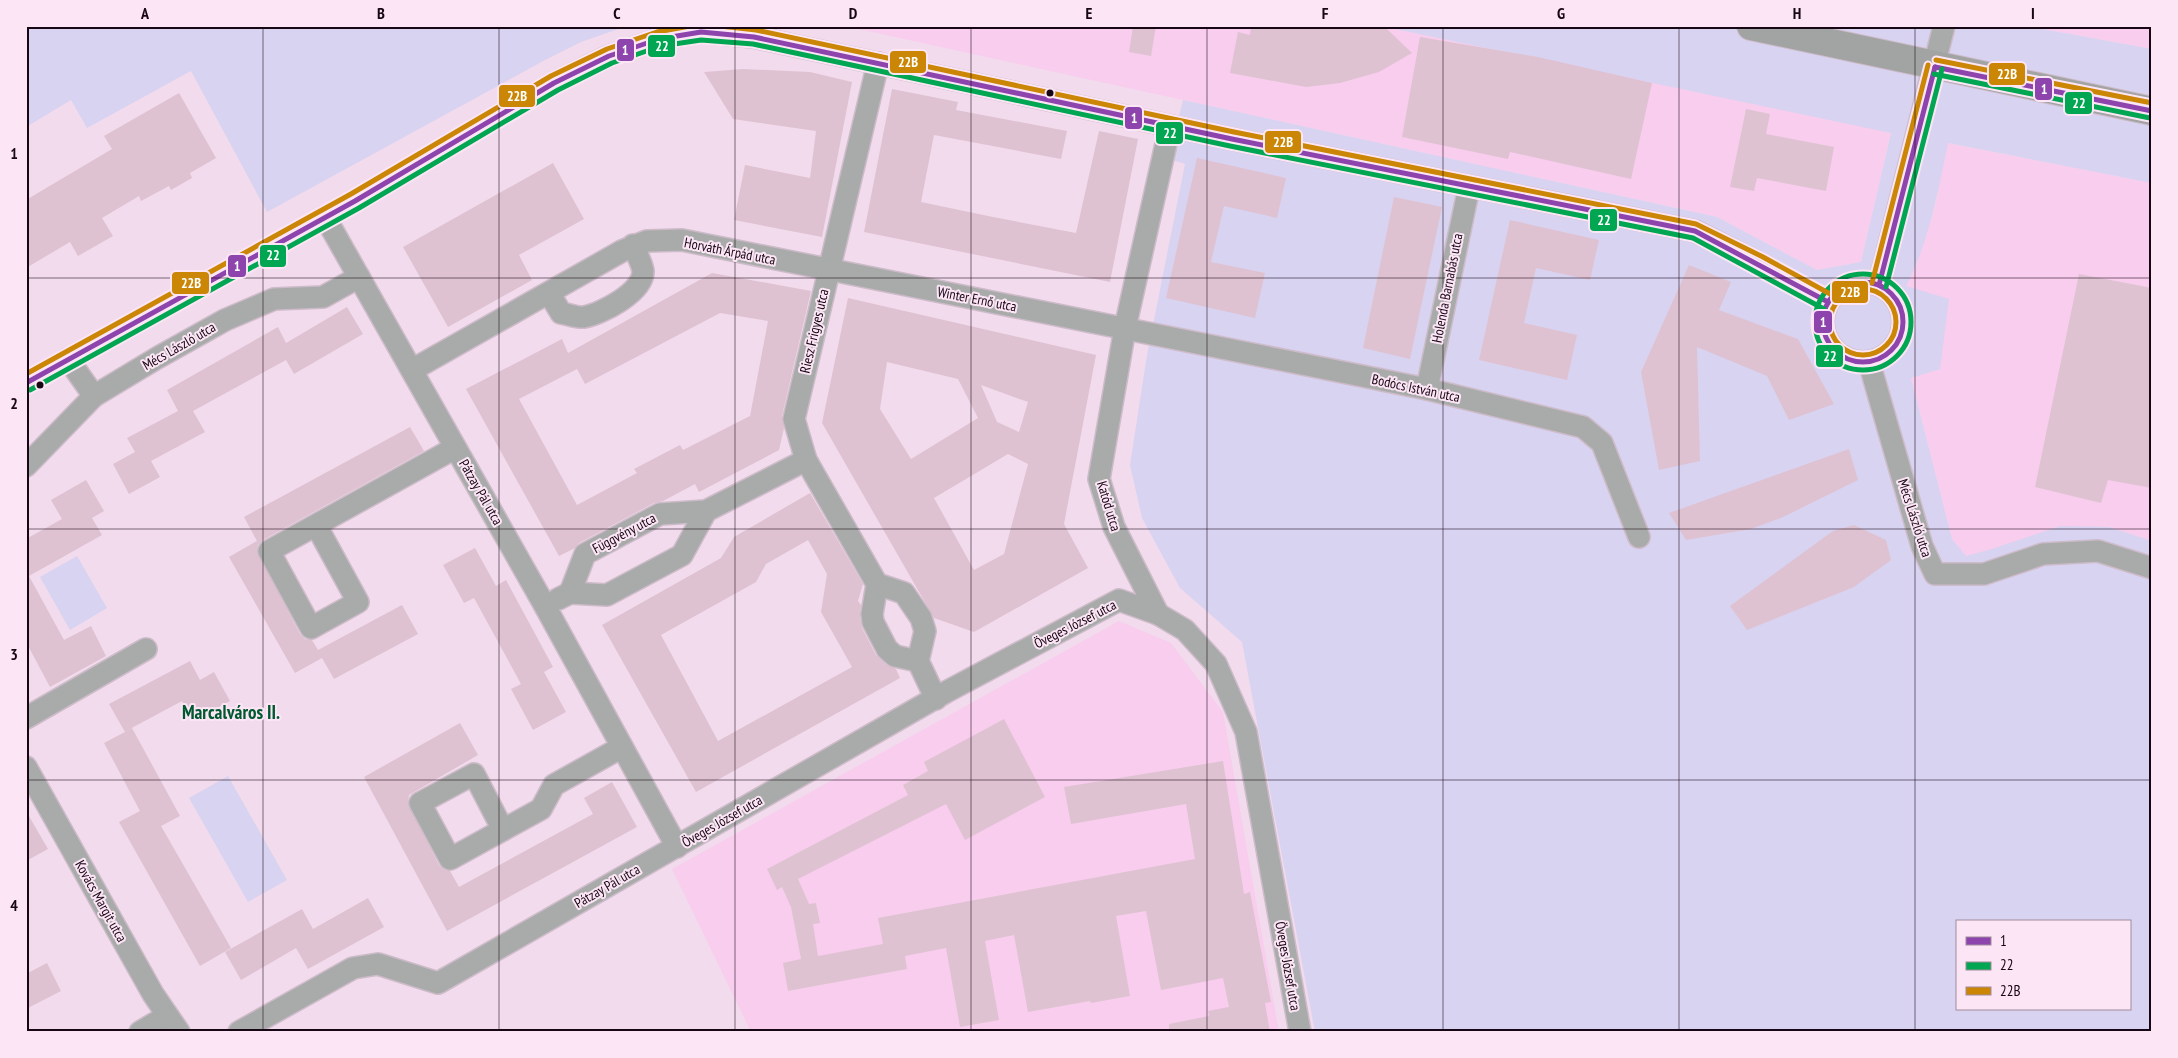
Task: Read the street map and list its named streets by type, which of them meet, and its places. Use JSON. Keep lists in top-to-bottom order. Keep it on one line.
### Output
{"streets":{"street":["Horváth Árpád utca","Holenda Barnabás utca","Winter Ernő utca","Riesz Frigyes utca","Mécs László utca","Bodócs István utca","Pátzay Pál utca","Katód utca","Függvény utca","Öveges József utca","Kovács Margit utca"]},"crossings":[["Horváth Árpád utca","Winter Ernő utca"],["Horváth Árpád utca","Riesz Frigyes utca"],["Horváth Árpád utca","Pátzay Pál utca"],["Holenda Barnabás utca","Bodócs István utca"],["Winter Ernő utca","Riesz Frigyes utca"],["Winter Ernő utca","Bodócs István utca"],["Winter Ernő utca","Katód utca"],["Riesz Frigyes utca","Függvény utca"],["Mécs László utca","Pátzay Pál utca"],["Bodócs István utca","Katód utca"],["Pátzay Pál utca","Öveges József utca"],["Katód utca","Öveges József utca"]],"districts":["Marcalváros II."],"lines":["transit line 22B","transit line 1","transit line 22"],"legend":["1","22","22B"],"grid":{"columns":["A","B","C","D","E","F","G","H","I"],"rows":["1","2","3","4"]}}
